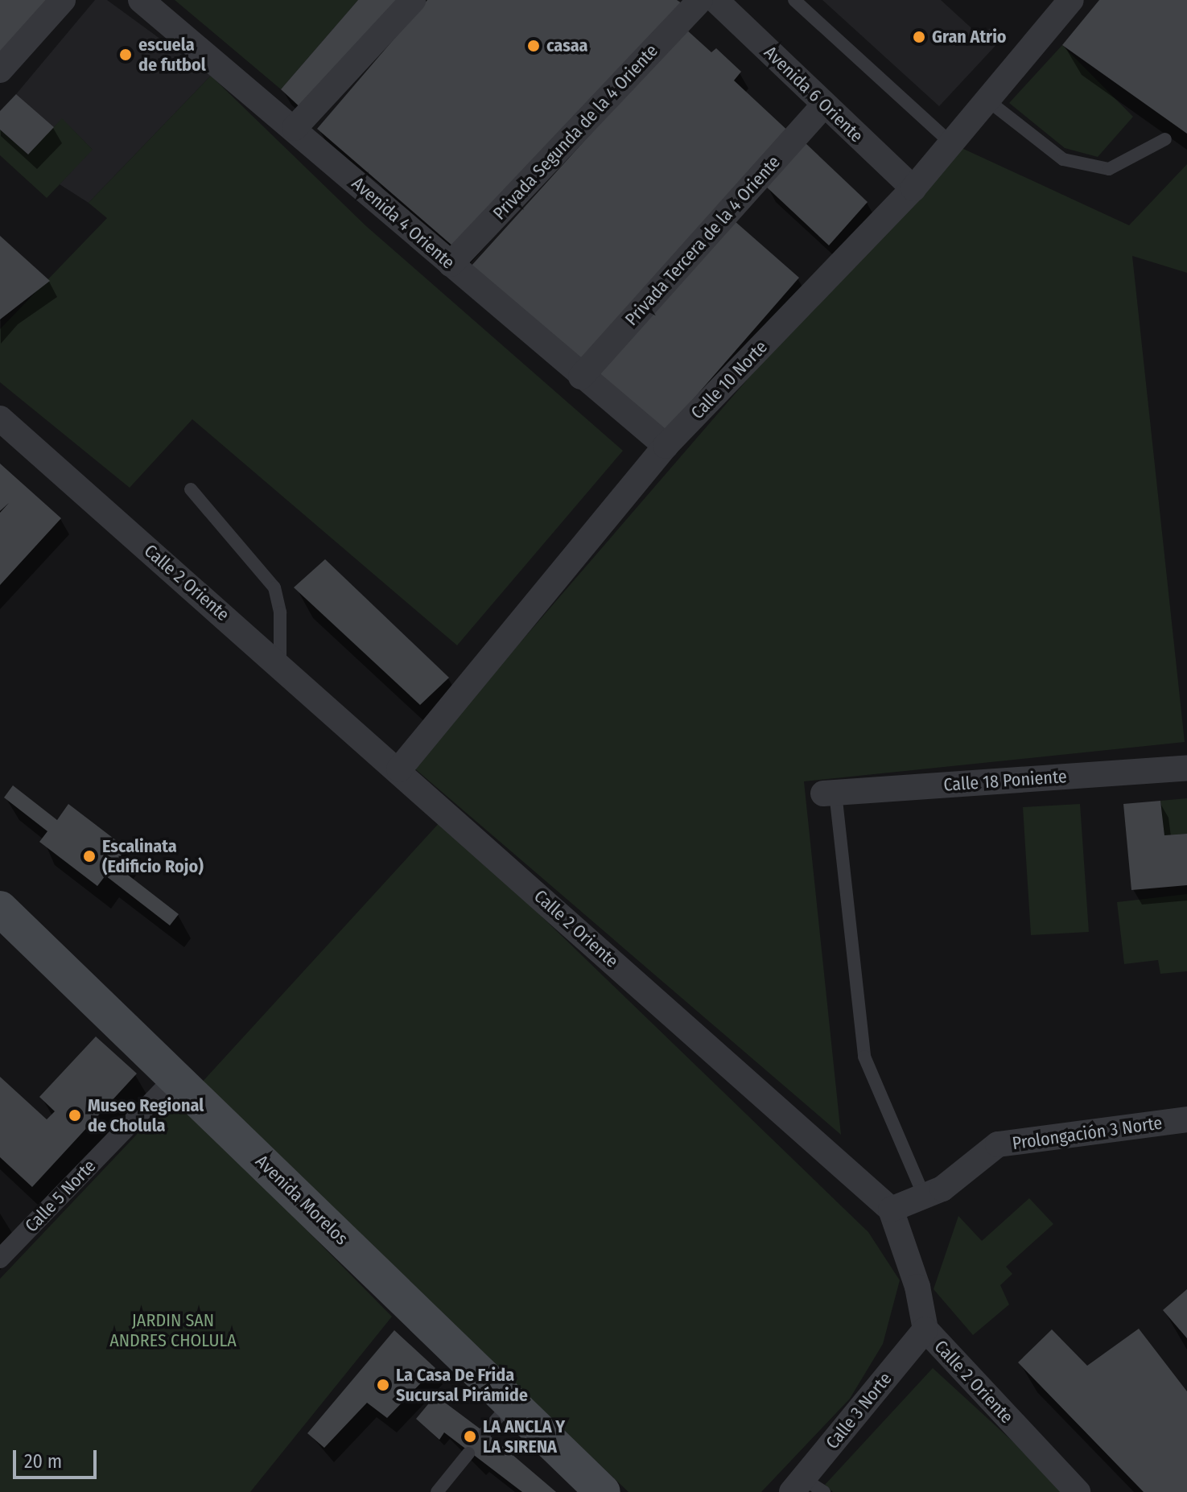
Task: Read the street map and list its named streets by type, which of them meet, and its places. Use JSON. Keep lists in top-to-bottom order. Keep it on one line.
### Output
{"streets":{"main road":["Avenida Morelos"],"street":["Avenida 6 Oriente","Privada Segunda de la 4 Oriente","Avenida 4 Oriente","Privada Tercera de la 4 Oriente","Calle 10 Norte","Calle 2 Oriente","Calle 18 Poniente","Prolongación 3 Norte","Calle 5 Norte","Calle 3 Norte"]},"crossings":[["Avenida 6 Oriente","Privada Tercera de la 4 Oriente"],["Avenida 6 Oriente","Calle 10 Norte"],["Privada Segunda de la 4 Oriente","Avenida 4 Oriente"],["Avenida 4 Oriente","Privada Tercera de la 4 Oriente"],["Avenida 4 Oriente","Calle 10 Norte"],["Calle 10 Norte","Calle 2 Oriente"],["Calle 2 Oriente","Prolongación 3 Norte"],["Calle 2 Oriente","Calle 3 Norte"],["Calle 5 Norte","Avenida Morelos"]],"parks":["JARDIN SAN ANDRES CHOLULA"],"places":["Gran Atrio","casaa","escuela de futbol","Escalinata (Edificio Rojo)","Museo Regional de Cholula","La Casa De Frida Sucursal Pirámide","LA ANCLA Y LA SIRENA"],"scale_bar":"20 m"}
